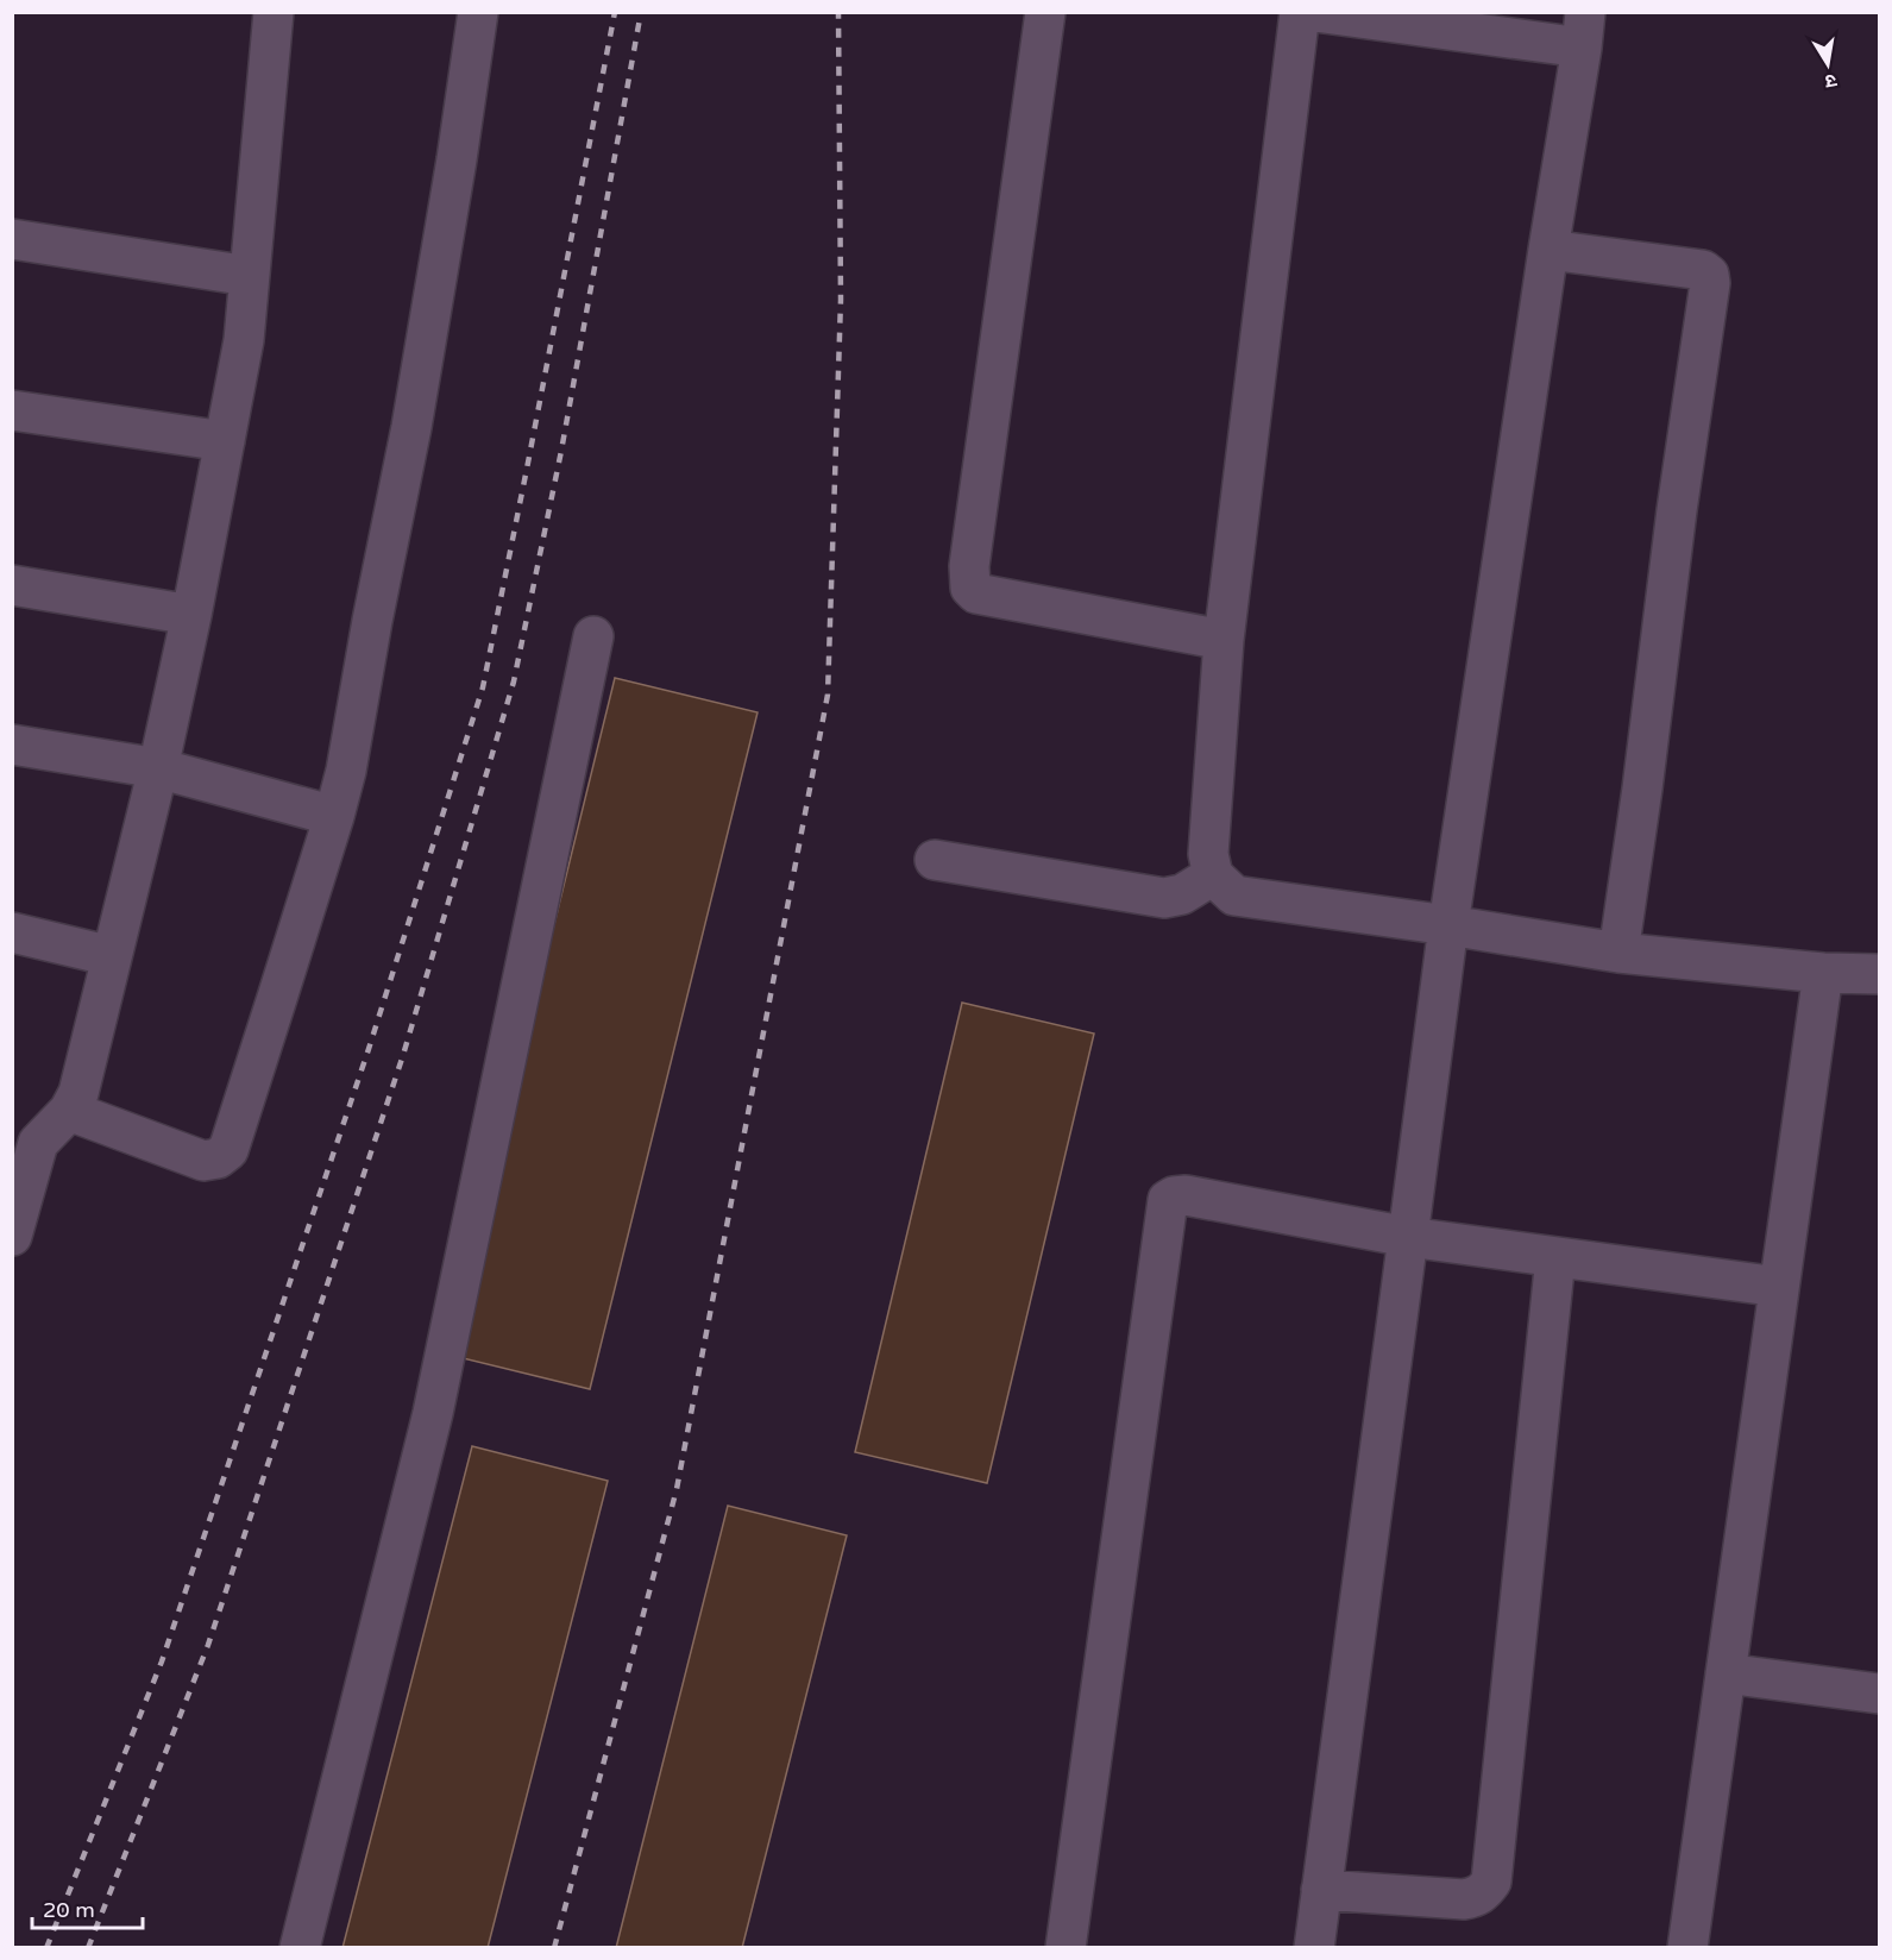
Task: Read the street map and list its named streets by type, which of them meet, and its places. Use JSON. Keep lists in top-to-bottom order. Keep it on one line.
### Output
{"scale_bar":"20 m","north":"bottom"}
